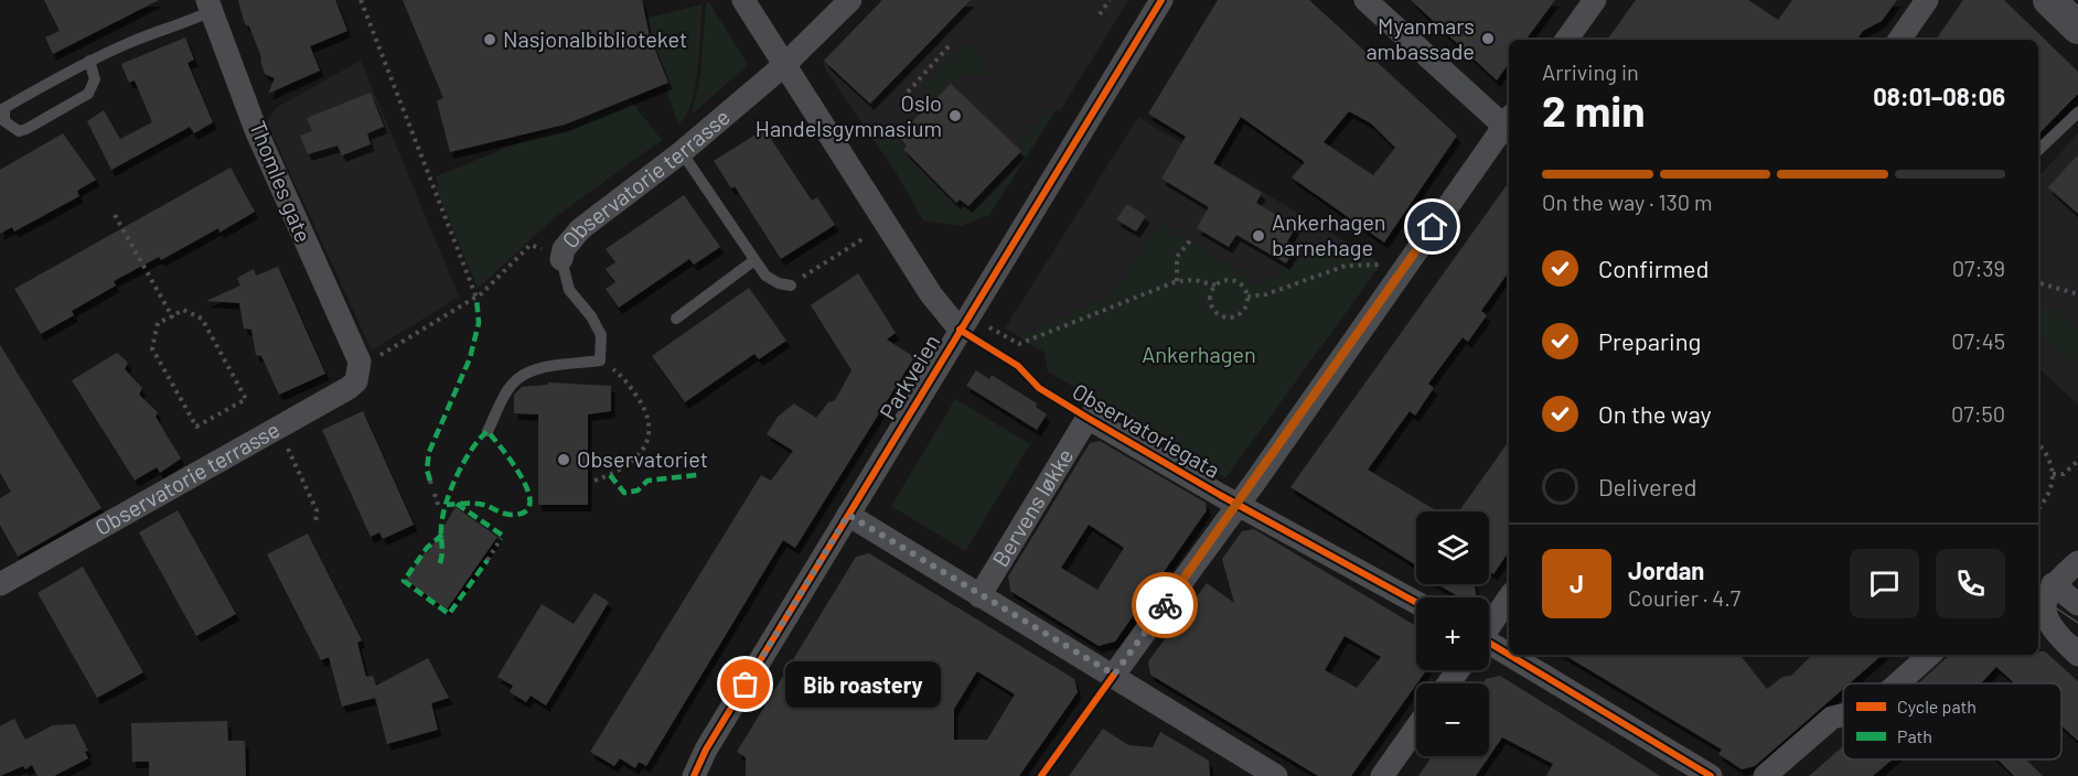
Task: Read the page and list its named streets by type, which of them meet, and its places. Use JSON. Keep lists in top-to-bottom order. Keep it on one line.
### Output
{"streets":{"street":["Observatorie terrasse","Thomles gate","Parkveien","Observatoriegata","Bervens løkke"]},"crossings":[["Observatorie terrasse","Thomles gate"],["Observatoriegata","Bervens løkke"]],"parks":["Ankerhagen"],"places":["Myanmars ambassade","Nasjonalbiblioteket","Oslo Handelsgymnasium","Ankerhagen barnehage","Observatoriet","Bib roastery"],"legend":["Cycle path","Path"],"page":{"heading":["2 min","Arriving in","08:01–08:06"],"panel":["Jordan","Courier · 4.7"],"bar":"On the way · 130 m","list":[["Confirmed","07:39"],["Preparing","07:45"],["On the way","07:50"],"Delivered"],"map_buttons":["+","−"],"round":"J","bubble":"Bib roastery"}}
